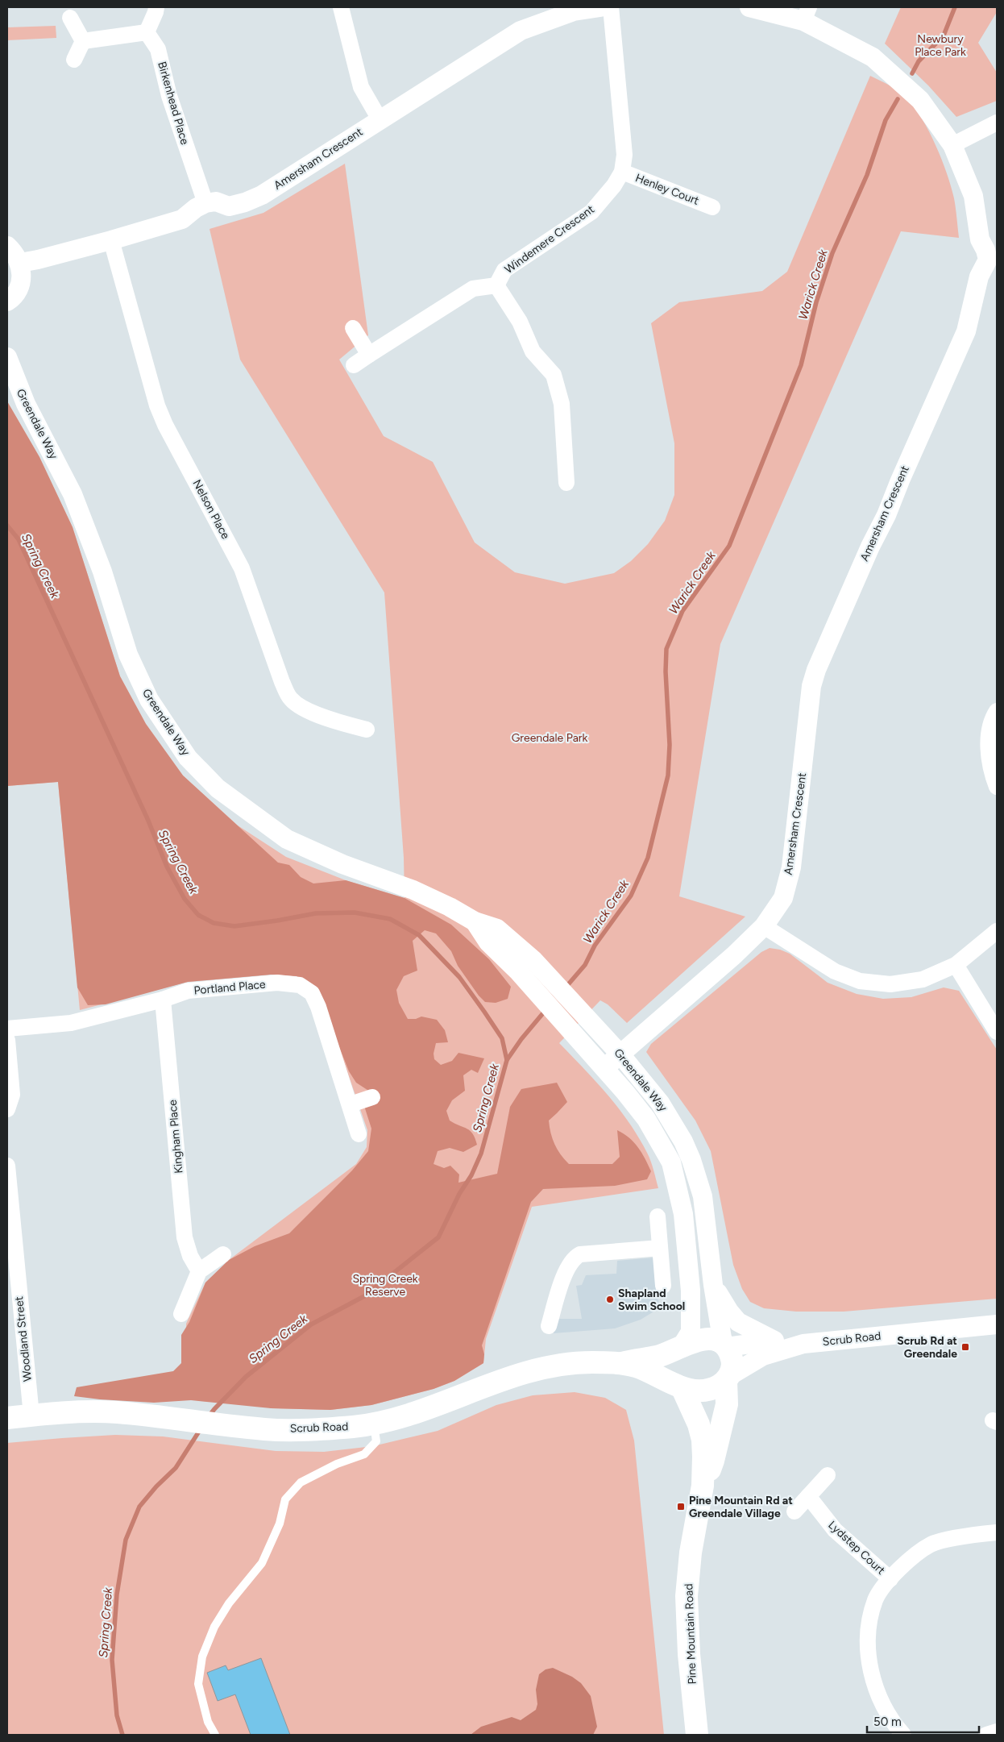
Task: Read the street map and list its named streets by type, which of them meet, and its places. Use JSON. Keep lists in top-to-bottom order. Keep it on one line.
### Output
{"streets":{"main road":["Scrub Road","Pine Mountain Road"],"street":["Birkenhead Place","Amersham Crescent","Henley Court","Windemere Crescent","Greendale Way","Nelson Place","Portland Place","Kingham Place","Woodland Street","Lydstep Court"]},"crossings":[["Birkenhead Place","Amersham Crescent"],["Amersham Crescent","Greendale Way"],["Henley Court","Windemere Crescent"],["Greendale Way","Scrub Road"],["Greendale Way","Pine Mountain Road"],["Portland Place","Kingham Place"],["Woodland Street","Scrub Road"],["Scrub Road","Pine Mountain Road"]],"water":["Warick Creek","Spring Creek"],"parks":["Newbury Place Park","Greendale Park","Spring Creek Reserve"],"places":{"other":["Shapland Swim School"],"transit":["Scrub Rd at Greendale","Pine Mountain Rd at Greendale Village"]},"scale_bar":"50 m"}
